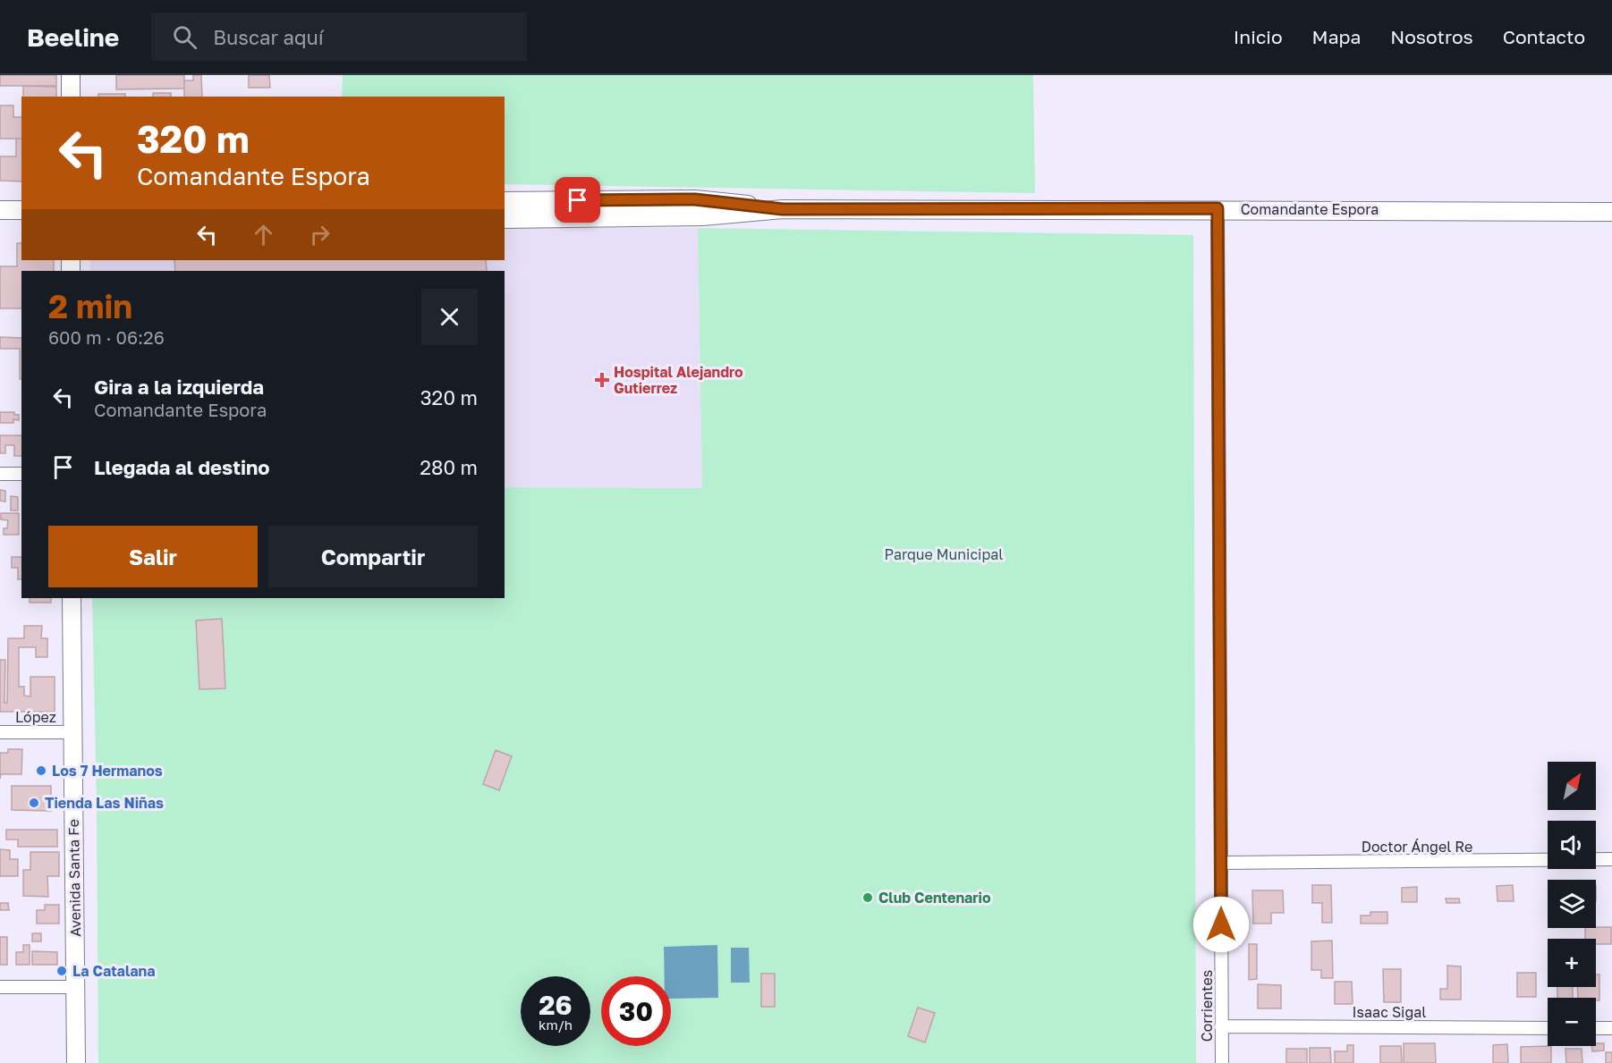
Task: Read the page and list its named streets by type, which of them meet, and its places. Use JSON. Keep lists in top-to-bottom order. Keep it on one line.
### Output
{"streets":{"street":["Comandante Espora","López","Doctor Ángel Re","Avenida Santa Fe","Corrientes","Isaac Sigal"]},"crossings":[["Comandante Espora","Corrientes"],["López","Avenida Santa Fe"],["Doctor Ángel Re","Corrientes"],["Corrientes","Isaac Sigal"]],"parks":["Parque Municipal"],"places":{"health":["Hospital Alejandro Gutierrez"],"other":["Los 7 Hermanos","Tienda Las Niñas","Club Centenario","La Catalana"]},"north":"top right","page":{"header":"Beeline","search":"Buscar aquí","nav":["Inicio","Mapa","Nosotros","Contacto"],"turn":["320 m","Comandante Espora"],"heading":["2 min","600 m · 06:26"],"list":[{"name":"Gira a la izquierda","note":"Comandante Espora","value":"320 m"},{"name":"Llegada al destino","value":"280 m"}],"buttons":["Salir","Compartir"],"map_buttons":["+","−"],"speed":"26 km/h","limit":"30"}}
